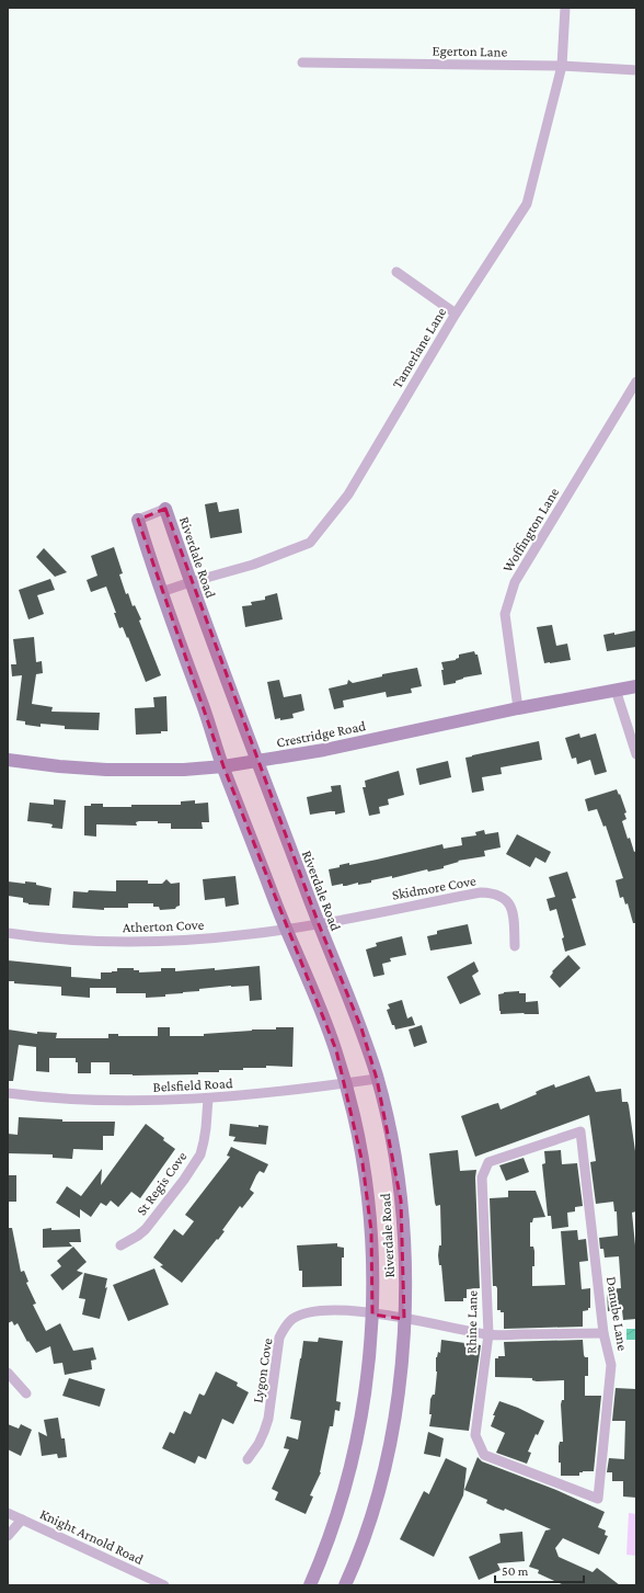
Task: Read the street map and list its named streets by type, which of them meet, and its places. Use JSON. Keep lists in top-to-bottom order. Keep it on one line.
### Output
{"streets":{"street":["Egerton Lane","Tamerlane Lane","Woffington Lane","Riverdale Road","Crestridge Road","Skidmore Cove","Atherton Cove","Belsfield Road","St Regis Cove","Danube Lane","Rhine Lane","Lygon Cove","Knight Arnold Road"]},"crossings":[["Egerton Lane","Tamerlane Lane"],["Tamerlane Lane","Riverdale Road"],["Woffington Lane","Crestridge Road"],["Riverdale Road","Crestridge Road"],["Riverdale Road","Skidmore Cove"],["Riverdale Road","Atherton Cove"],["Riverdale Road","Belsfield Road"],["Riverdale Road","Lygon Cove"],["Skidmore Cove","Atherton Cove"],["Belsfield Road","St Regis Cove"],["Danube Lane","Rhine Lane"],["Danube Lane","Lygon Cove"],["Rhine Lane","Lygon Cove"]],"scale_bar":"50 m"}
